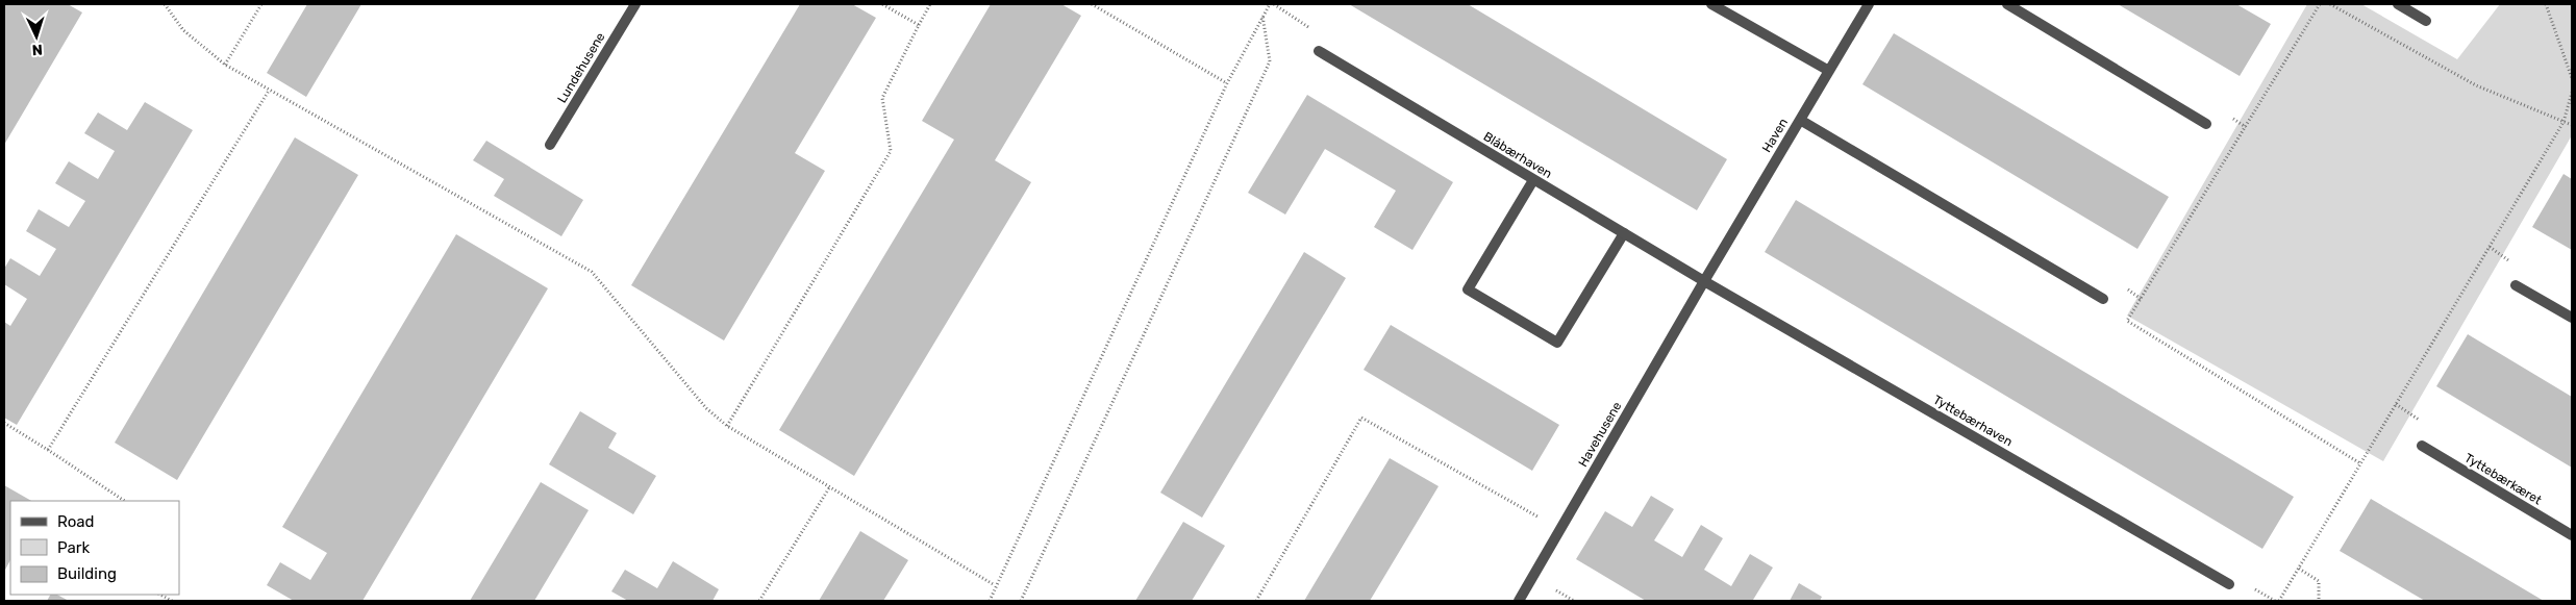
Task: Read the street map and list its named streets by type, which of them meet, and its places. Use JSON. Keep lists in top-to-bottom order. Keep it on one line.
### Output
{"streets":{"street":["Lundehusene","Haven","Blåbærhaven","Tyttebærhaven","Havehusene","Tyttebærkæret"]},"crossings":[["Haven","Blåbærhaven"],["Haven","Tyttebærhaven"],["Haven","Havehusene"],["Blåbærhaven","Tyttebærhaven"],["Blåbærhaven","Havehusene"],["Tyttebærhaven","Havehusene"]],"legend":["Road","Park","Building"],"north":"bottom"}
